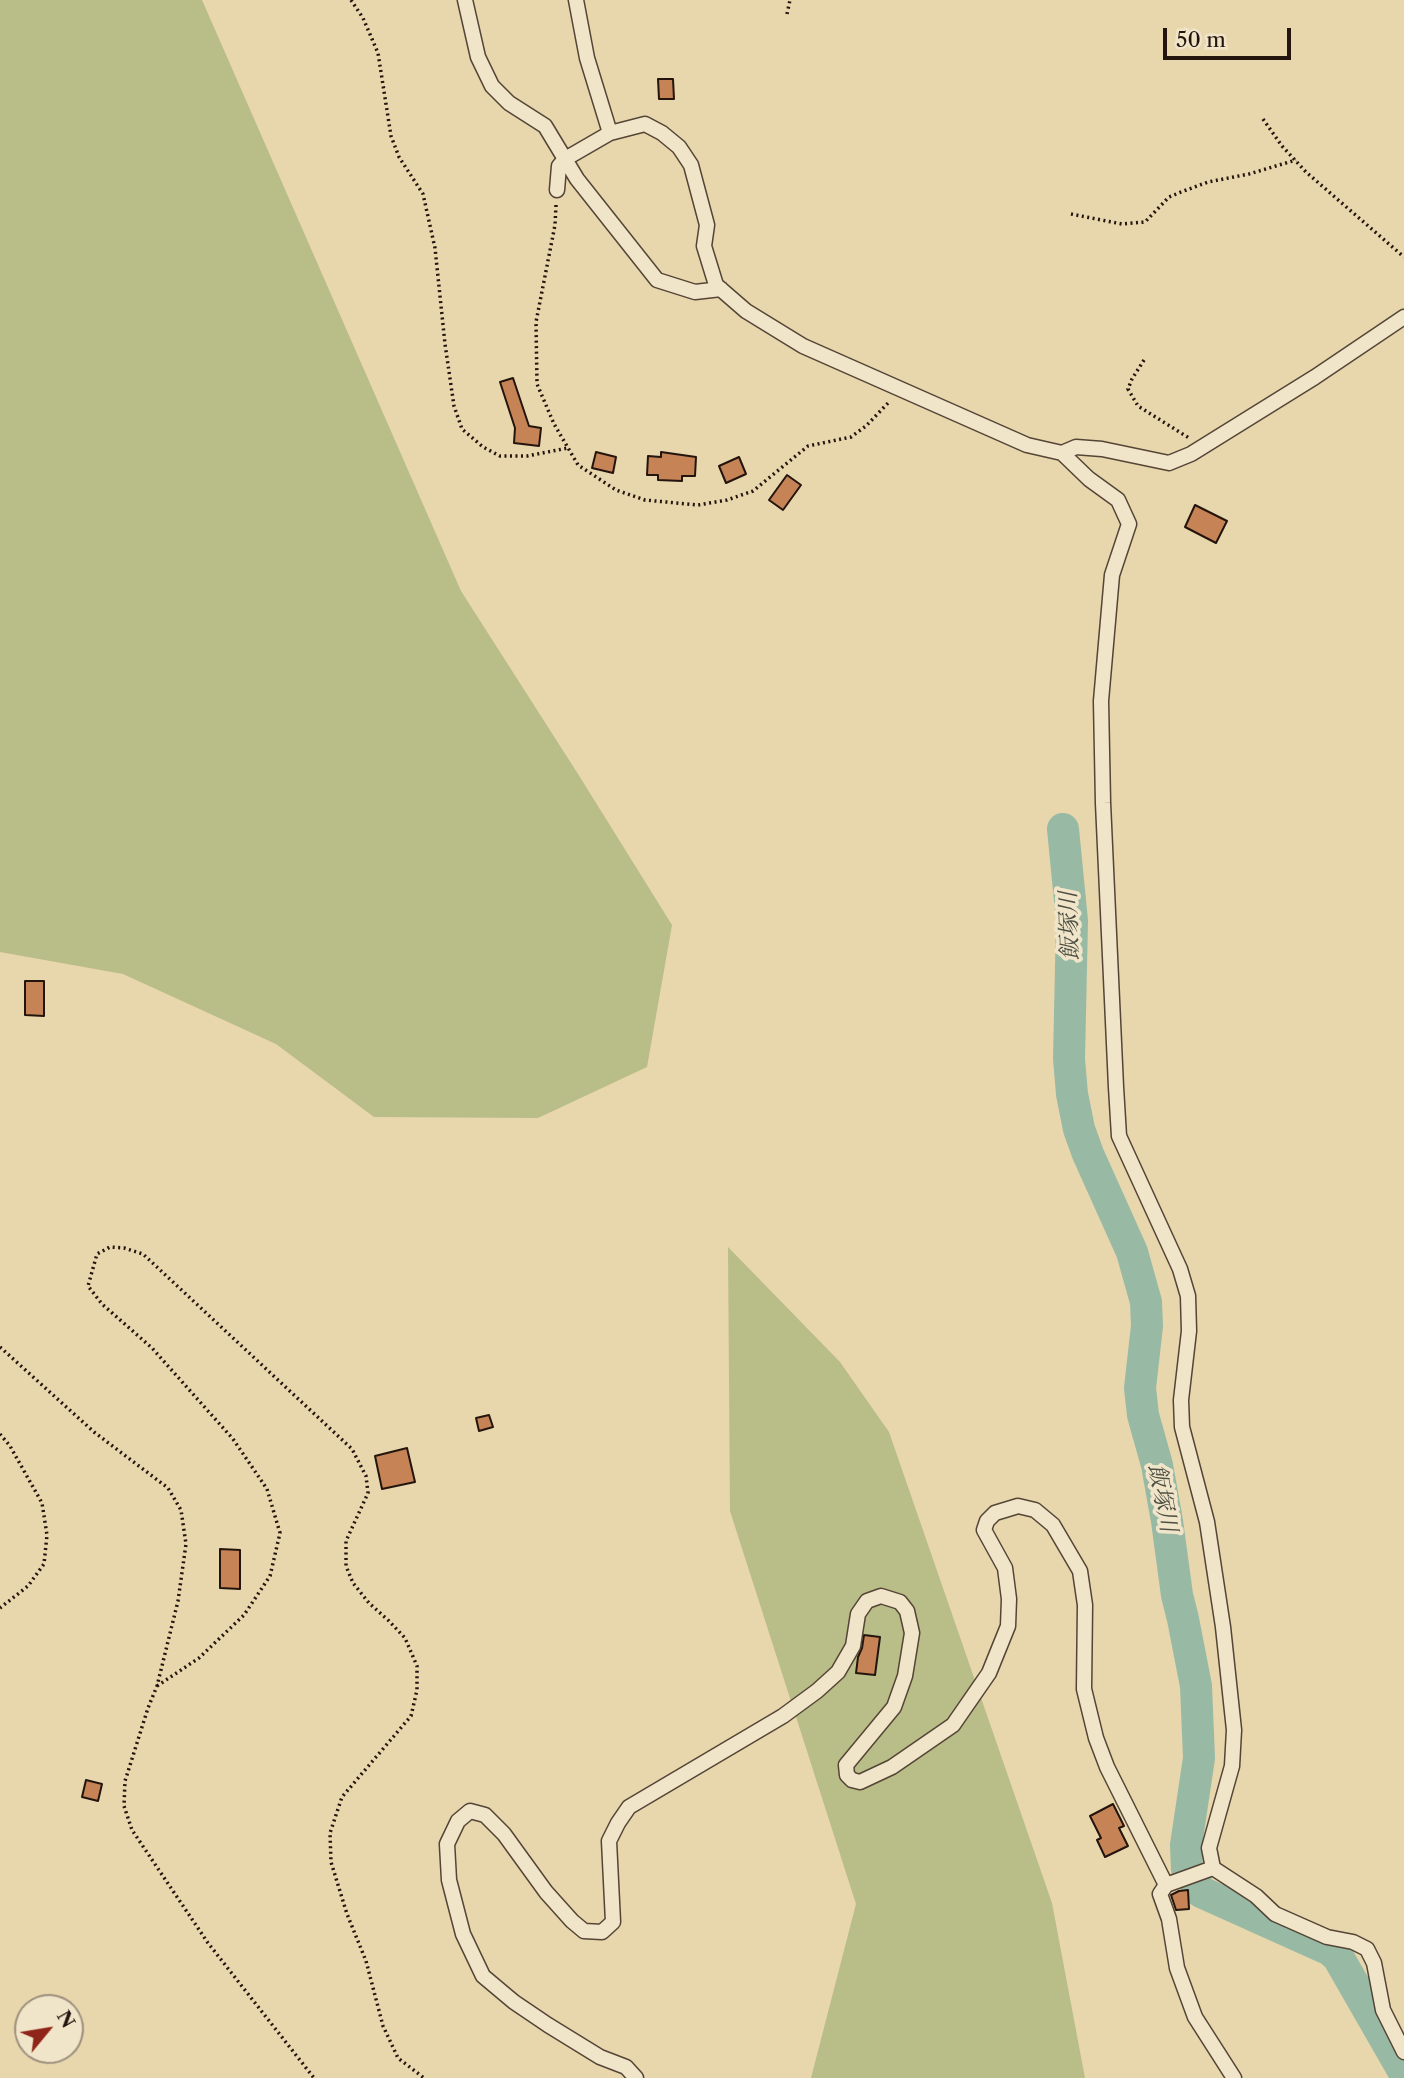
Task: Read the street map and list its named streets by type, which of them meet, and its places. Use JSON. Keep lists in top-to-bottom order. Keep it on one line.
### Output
{"water":["飯塚川"],"scale_bar":"50 m","north":"top right"}
